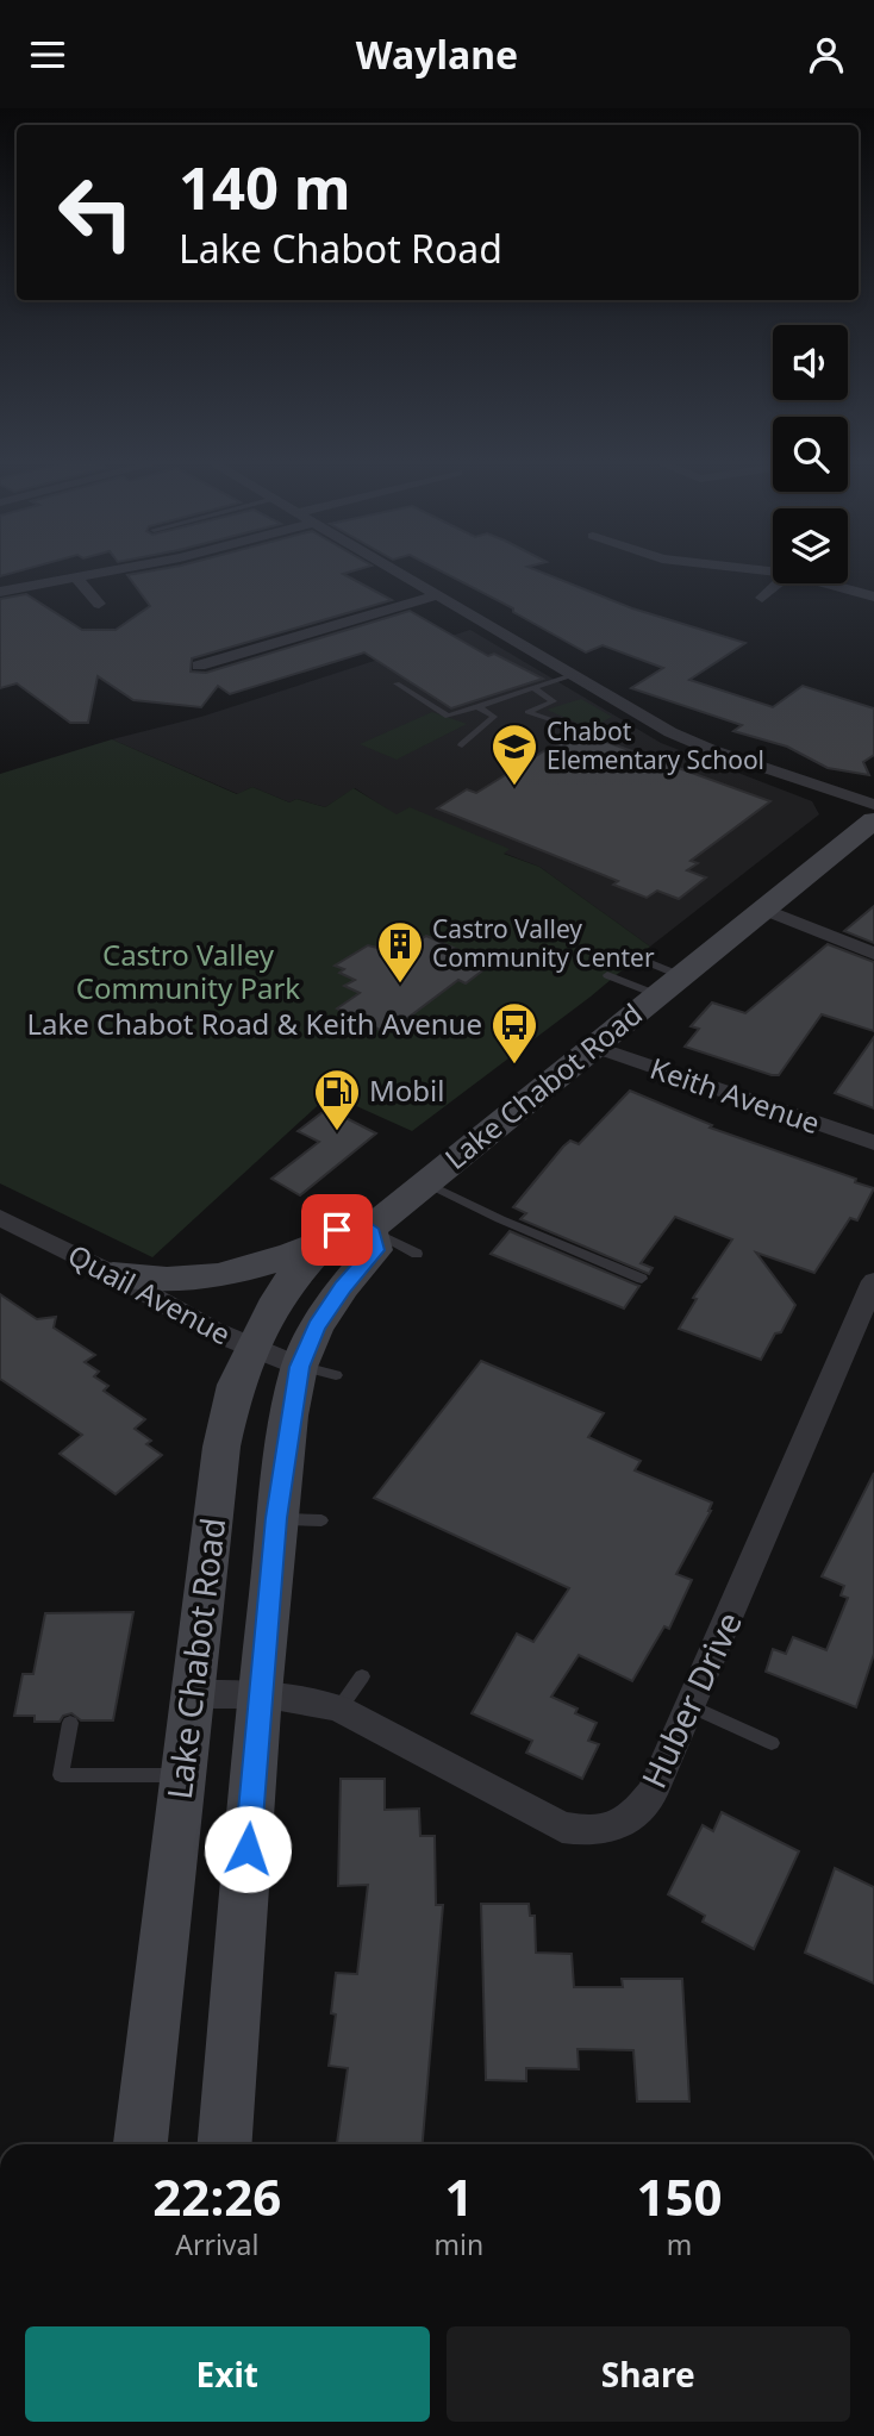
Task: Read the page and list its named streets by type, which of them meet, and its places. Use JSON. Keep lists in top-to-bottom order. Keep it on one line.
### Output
{"streets":{"main road":["Lake Chabot Road"],"street":["Keith Avenue","Quail Avenue","Huber Drive"]},"crossings":[["Lake Chabot Road","Keith Avenue"],["Lake Chabot Road","Quail Avenue"],["Lake Chabot Road","Huber Drive"]],"parks":["Castro Valley Community Park"],"places":{"school or university":["Chabot Elementary School"],"building":["Castro Valley Community Center"],"bus stop":["Lake Chabot Road & Keith Avenue"],"fuel station":["Mobil"]},"page":{"header":"Waylane","turn":["140 m","Lake Chabot Road"],"eta":["22:26","Arrival","1","min","150","m"],"buttons":["Exit","Share"]}}
